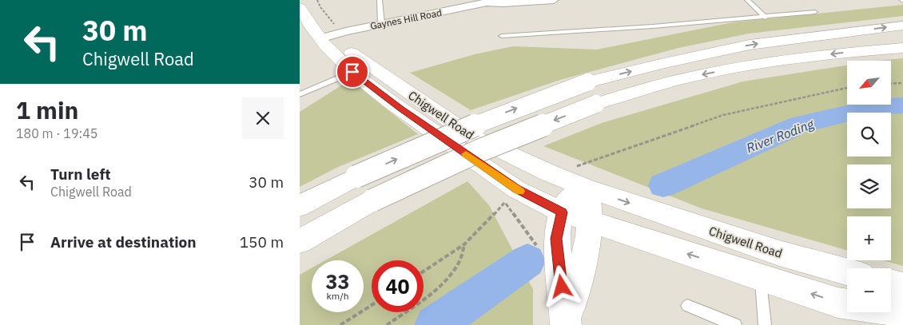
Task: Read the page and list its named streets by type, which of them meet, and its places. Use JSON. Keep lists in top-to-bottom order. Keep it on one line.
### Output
{"streets":{"main road":["Chigwell Road"],"street":["Gaynes Hill Road"]},"crossings":[["Gaynes Hill Road","Chigwell Road"]],"water":["River Roding"],"north":"bottom left","page":{"turn":["30 m","Chigwell Road"],"map_buttons":["+","−"],"heading":["1 min","180 m · 19:45"],"list":[{"name":"Turn left","note":"Chigwell Road","value":"30 m"},{"name":"Arrive at destination","value":"150 m"}],"speed":"33 km/h","limit":"40"}}
